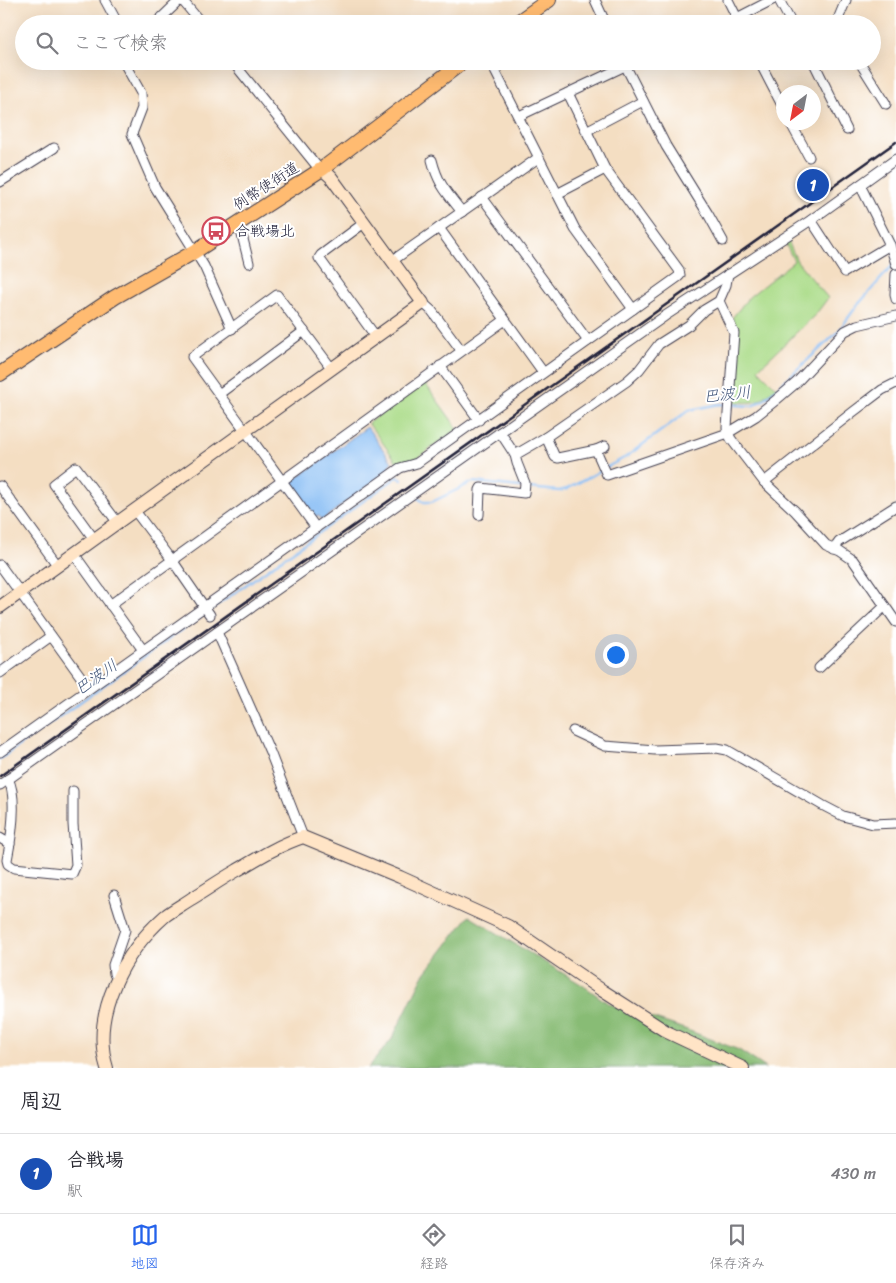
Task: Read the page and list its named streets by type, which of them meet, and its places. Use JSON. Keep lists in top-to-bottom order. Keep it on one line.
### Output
{"streets":{"main road":["例幣使街道"]},"water":["巴波川"],"places":{"bus stop":["合戦場北"]},"north":"bottom left","page":{"search":"ここで検索","pins":"1","heading":"周辺","list":[{"mark":"1","name":"合戦場","note":"駅","value":"430 m"}],"nav":["地図","経路","保存済み"]}}
